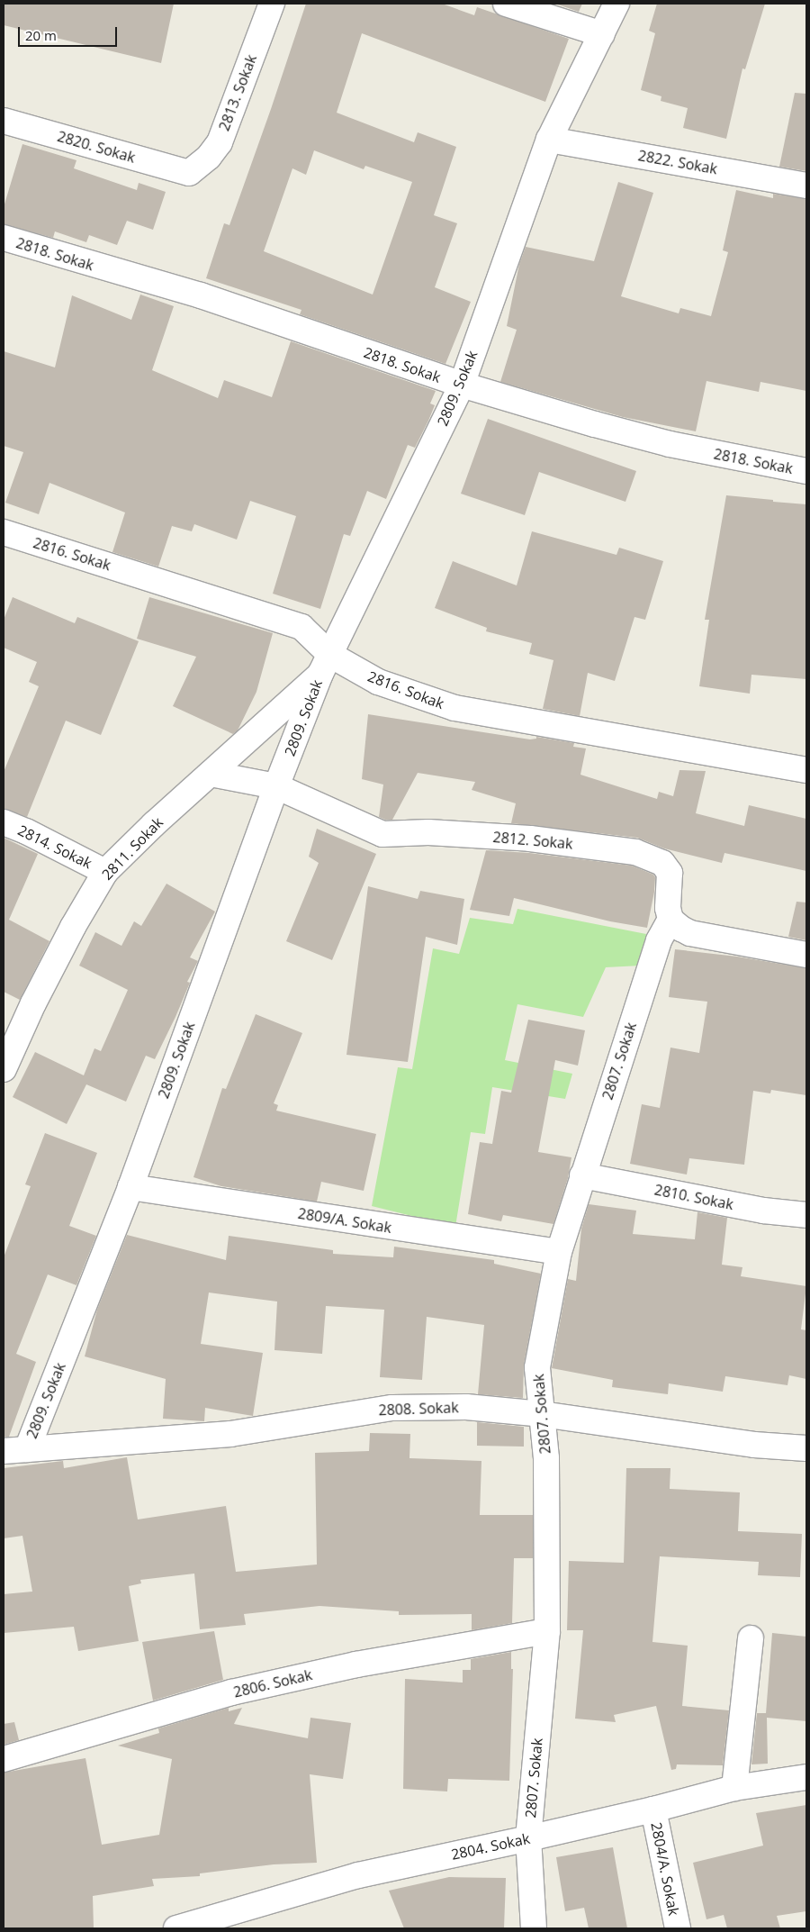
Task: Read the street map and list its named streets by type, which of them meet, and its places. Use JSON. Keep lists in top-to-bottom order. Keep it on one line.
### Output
{"streets":{"street":["2813. Sokak","2820. Sokak","2822. Sokak","2818. Sokak","2809. Sokak","2816. Sokak","2812. Sokak","2814. Sokak","2811. Sokak","2807. Sokak","2810. Sokak","2809/A. Sokak","2808. Sokak","2806. Sokak","2804. Sokak","2804/A. Sokak"]},"crossings":[["2813. Sokak","2820. Sokak"],["2822. Sokak","2809. Sokak"],["2818. Sokak","2809. Sokak"],["2809. Sokak","2816. Sokak"],["2809. Sokak","2812. Sokak"],["2809. Sokak","2811. Sokak"],["2809. Sokak","2809/A. Sokak"],["2809. Sokak","2808. Sokak"],["2816. Sokak","2811. Sokak"],["2812. Sokak","2811. Sokak"],["2812. Sokak","2807. Sokak"],["2814. Sokak","2811. Sokak"],["2807. Sokak","2810. Sokak"],["2807. Sokak","2809/A. Sokak"],["2807. Sokak","2808. Sokak"],["2807. Sokak","2806. Sokak"],["2807. Sokak","2804. Sokak"],["2804. Sokak","2804/A. Sokak"]],"scale_bar":"20 m"}
